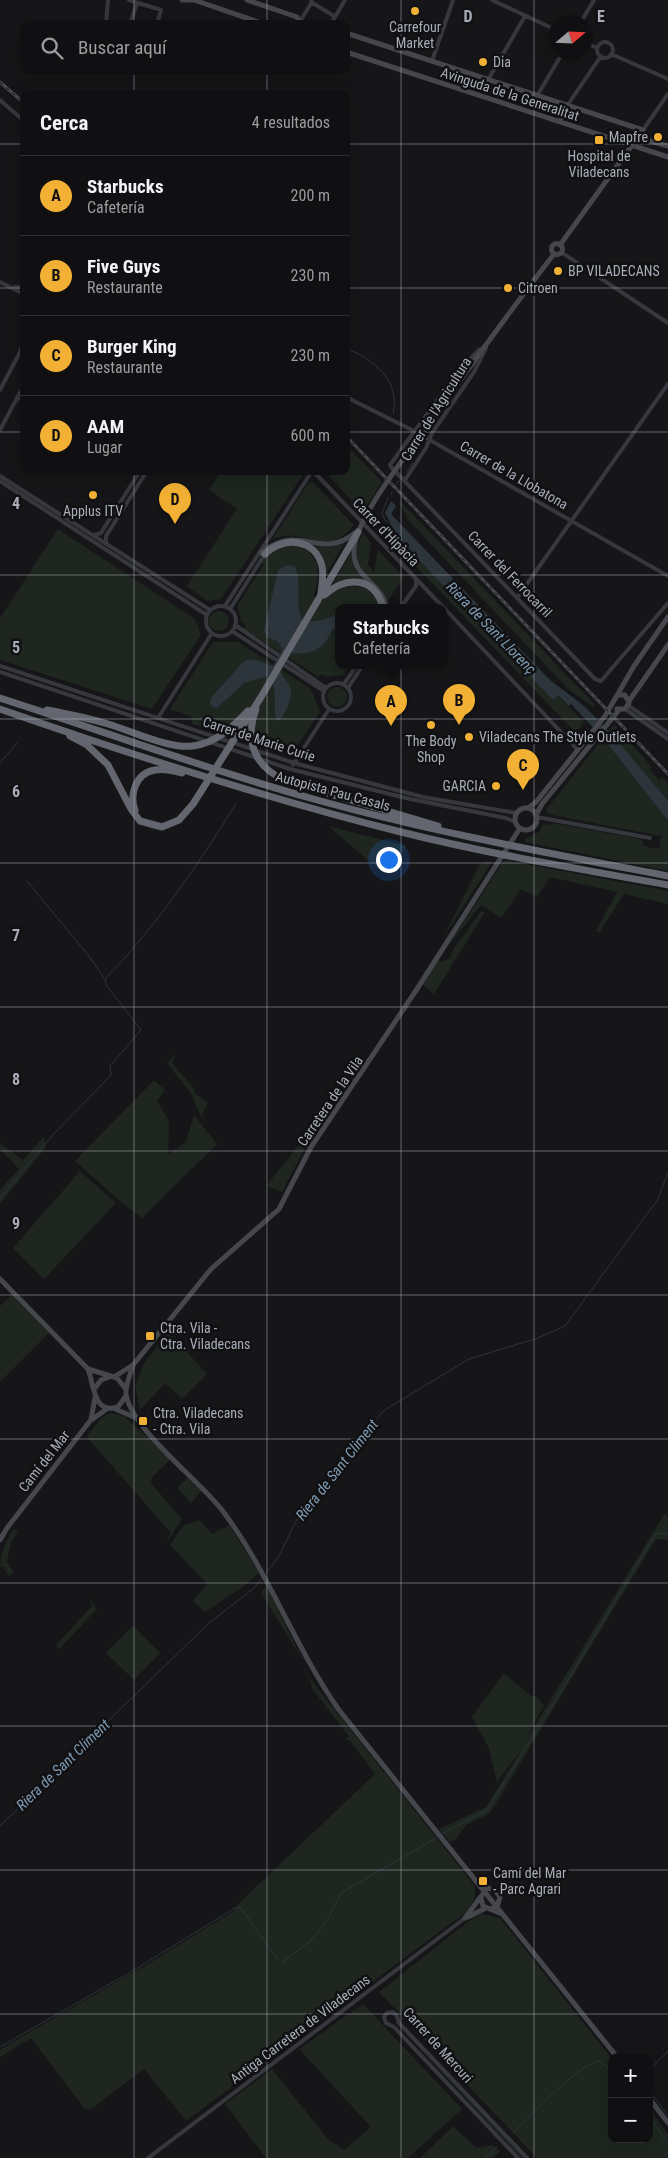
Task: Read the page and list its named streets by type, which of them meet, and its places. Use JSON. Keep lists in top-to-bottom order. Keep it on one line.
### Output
{"streets":{"highway":["Autopista Pau Casals"],"main road":["Avinguda de la Generalitat","Carrer de l'Agricultura","Carretera de la Vila","Camí del Mar"],"street":["Carrer de la Llobatona","Carrer d'Hipàcia","Carrer del Ferrocarril","Carrer de Marie Curie","Antiga Carretera de Viladecans","Carrer de Mercuri"]},"crossings":[["Carrer de l'Agricultura","Carrer de la Llobatona"],["Carrer de l'Agricultura","Carrer del Ferrocarril"],["Carrer de Marie Curie","Carretera de la Vila"]],"water":["Riera de Sant Llorenç","Riera de Sant Climent"],"places":{"other":["Carrefour Market","Dia","Mapfre","BP VILADECANS","Citroen","Applus ITV","The Body Shop","Viladecans The Style Outlets","GARCIA"],"transit":["Hospital de Viladecans","Ctra. Vila - Ctra. Viladecans","Ctra. Viladecans - Ctra. Vila","Camí del Mar - Parc Agrari"]},"north":"right","page":{"search":"Buscar aquí","heading":["Cerca","4 resultados"],"list":[{"mark":"A","name":"Starbucks","note":"Cafetería","value":"200 m"},{"mark":"B","name":"Five Guys","note":"Restaurante","value":"230 m"},{"mark":"C","name":"Burger King","note":"Restaurante","value":"230 m"},{"mark":"D","name":"AAM","note":"Lugar","value":"600 m"}],"pins":["D","B","A","C"],"popup":["Starbucks","Cafetería"],"map_buttons":["+","−"]},"grid":{"columns":["D","E"],"rows":["4","5","6","7","8","9"]}}
